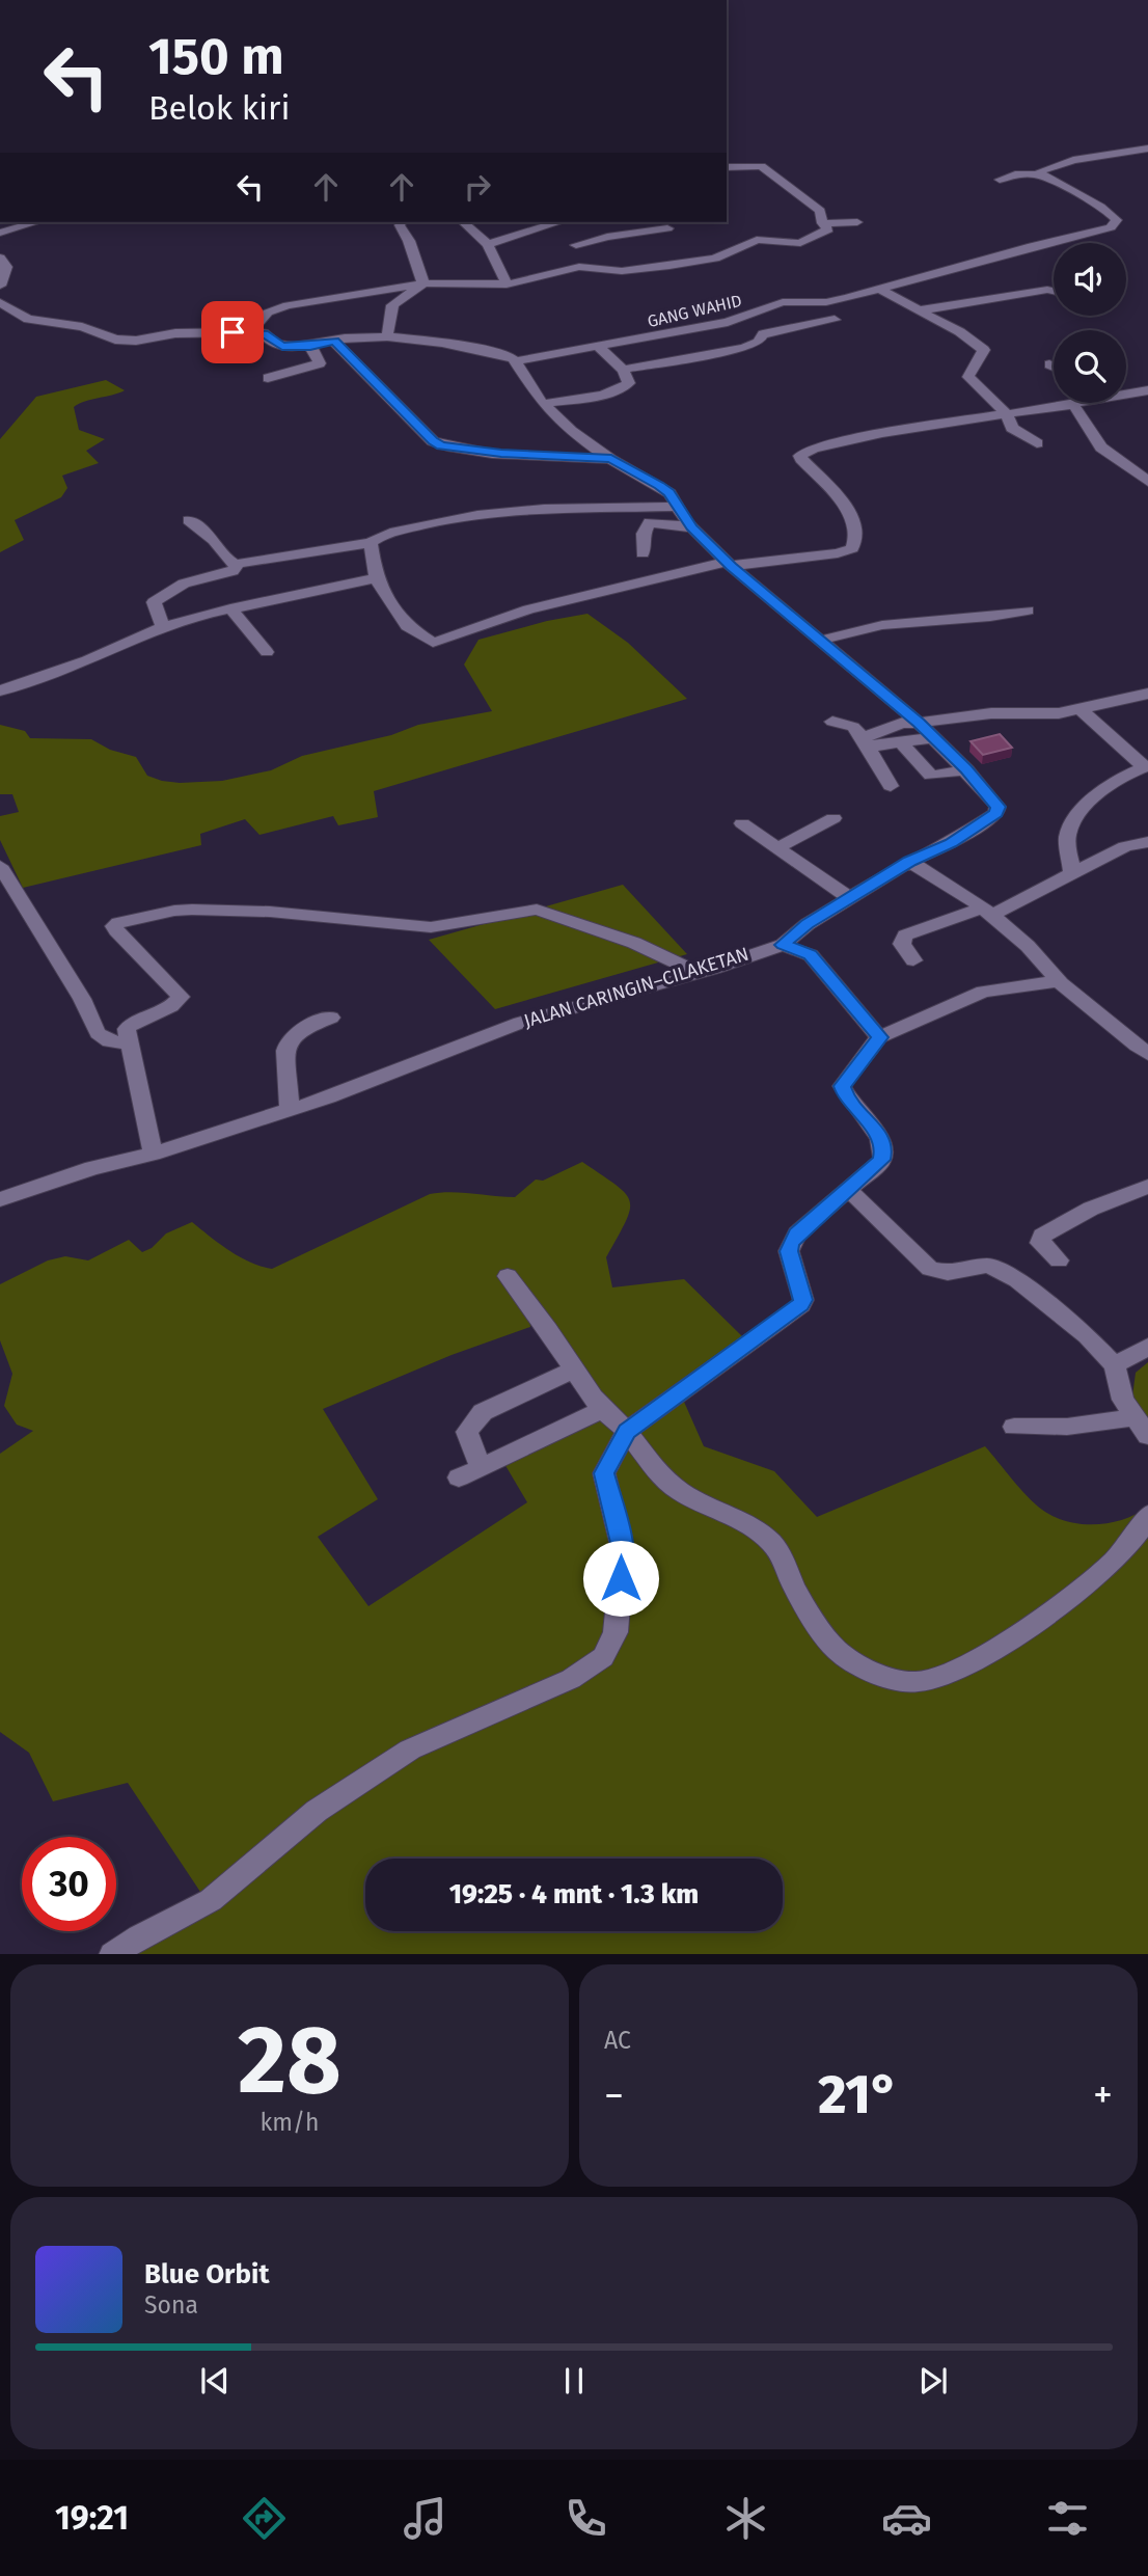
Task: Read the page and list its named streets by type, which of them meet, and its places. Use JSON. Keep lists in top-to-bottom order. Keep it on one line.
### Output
{"streets":{"street":["GANG WAHID","JALAN CARINGIN–CILAKETAN"]},"crossings":[["GANG WAHID","JALAN CARINGIN–CILAKETAN"]],"page":{"turn":["150 m","Belok kiri"],"limit":"30","trip":"19:25 · 4 mnt · 1.3 km","tile":[["28","km/h"],"AC"],"heat":["−","21°","+"],"song":["Blue Orbit","Sona"],"tabs":"19:21"}}
